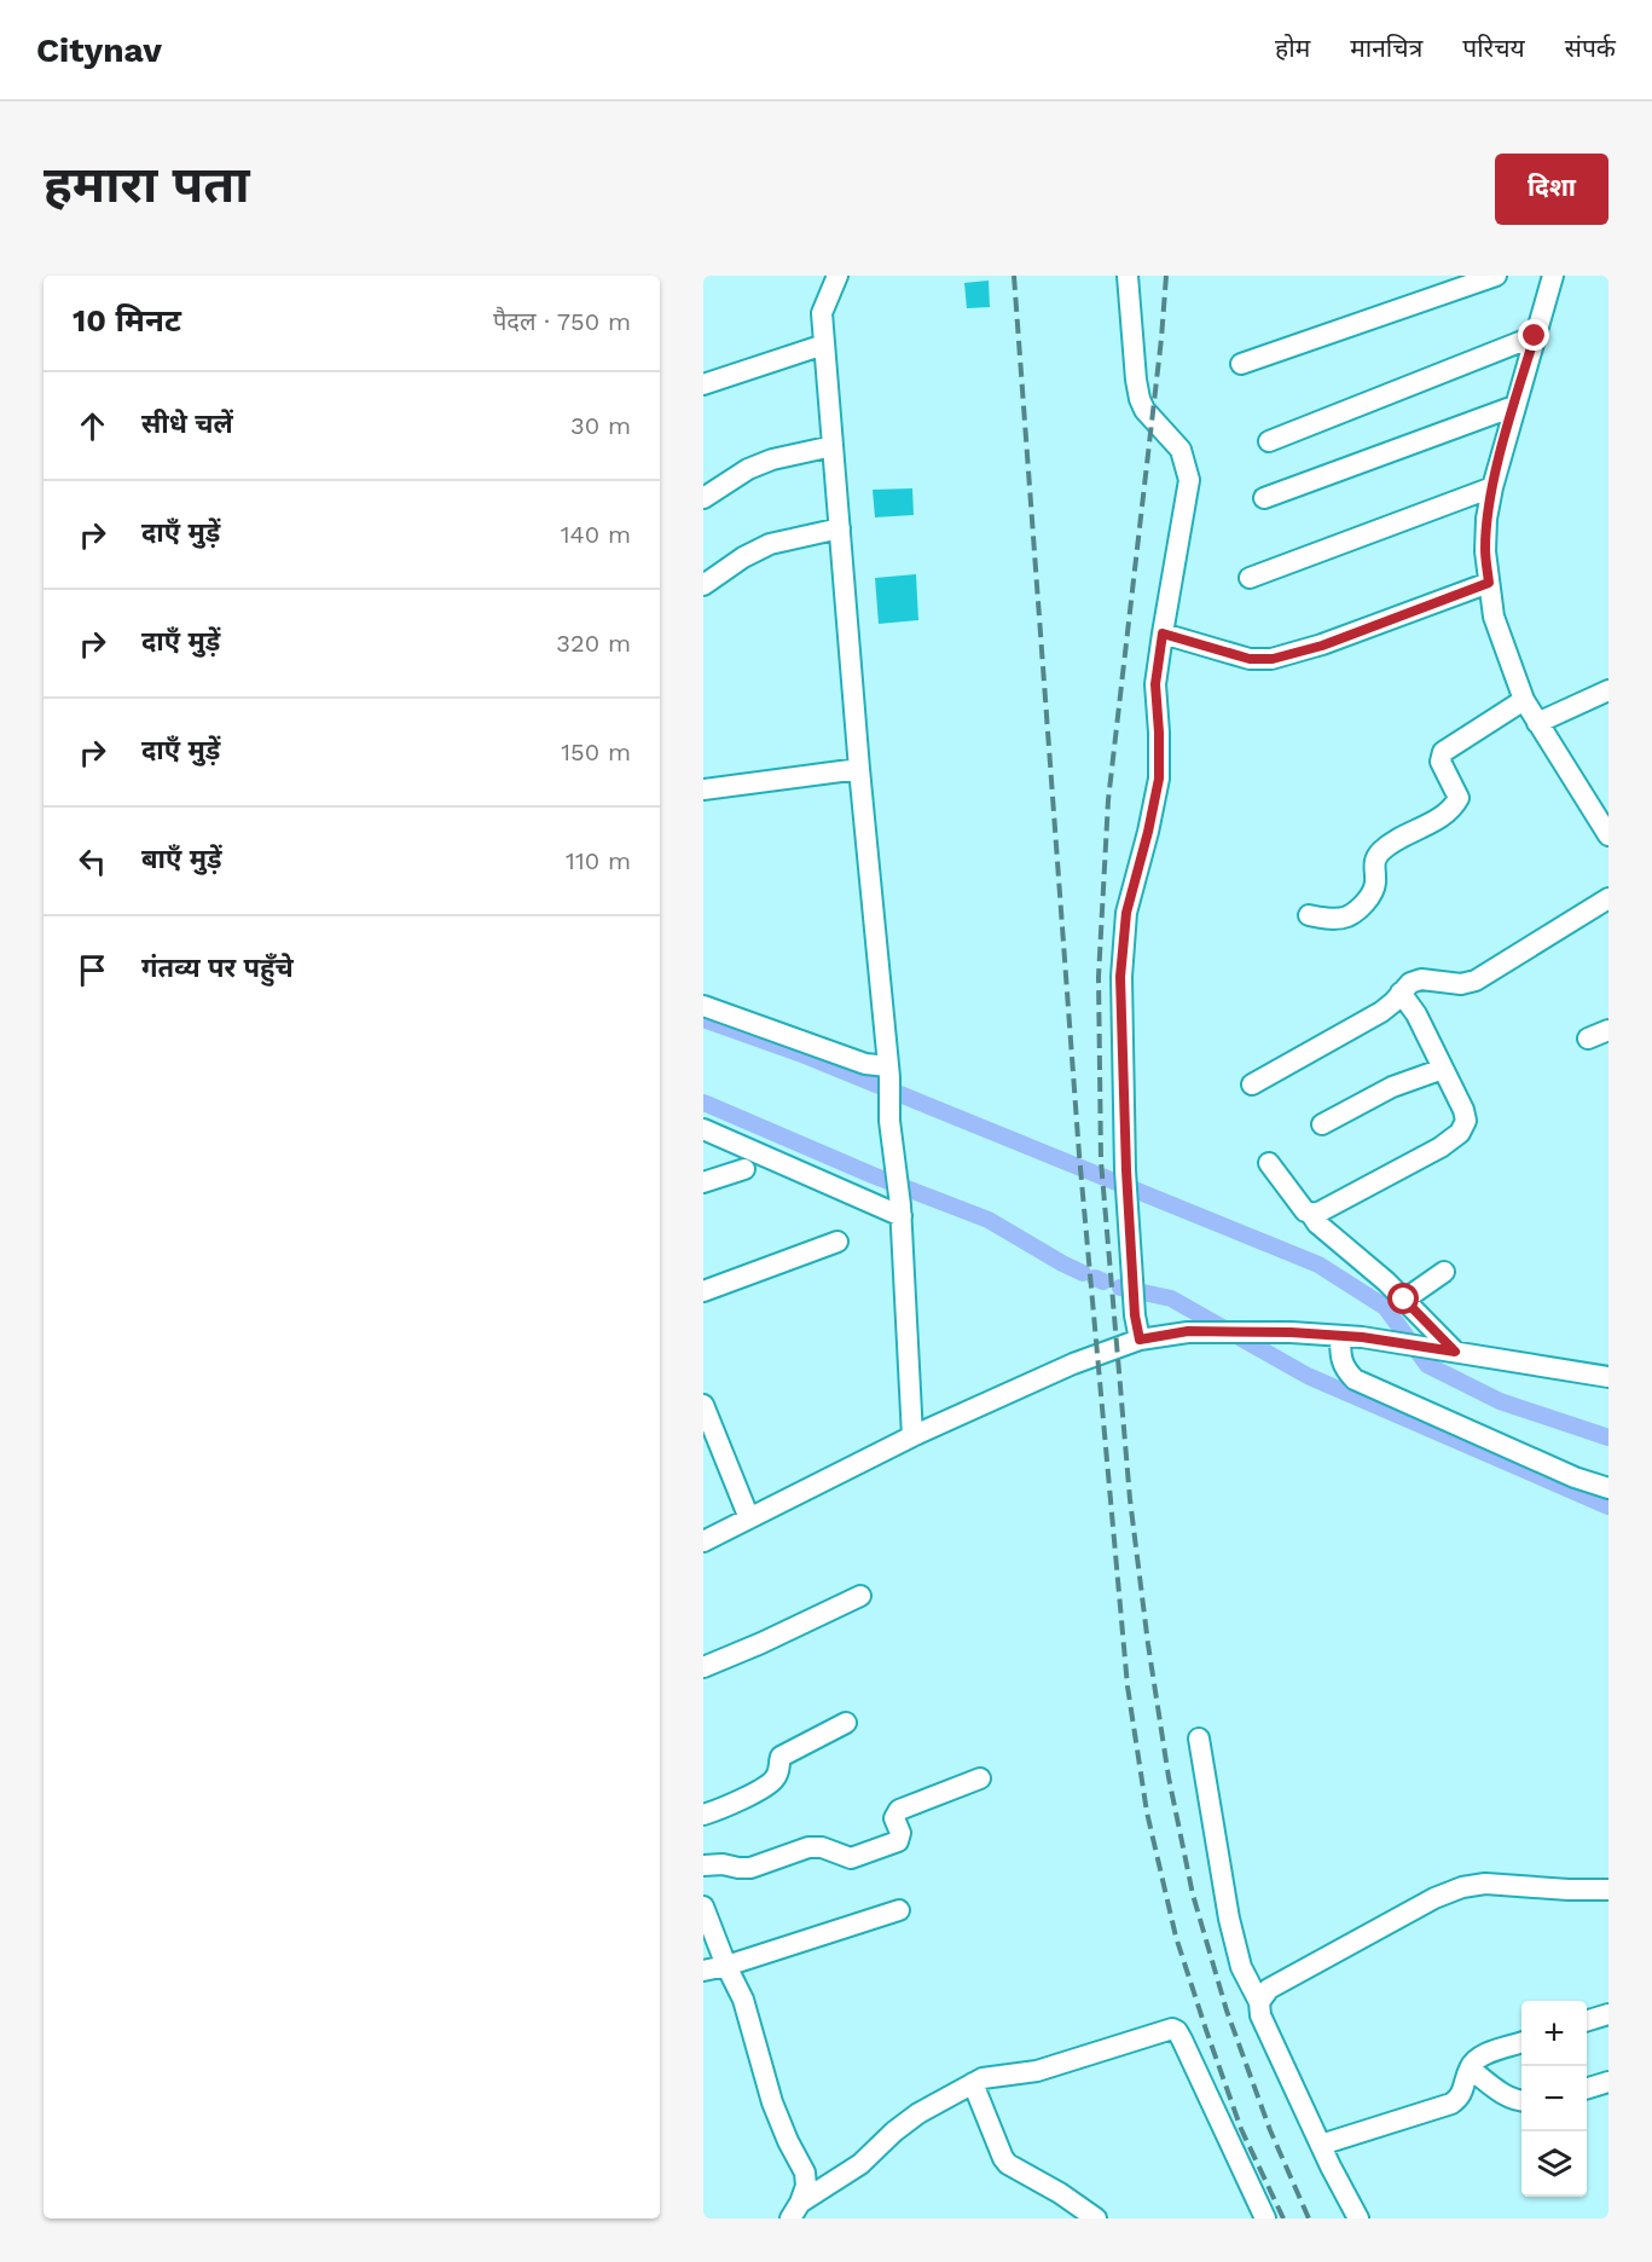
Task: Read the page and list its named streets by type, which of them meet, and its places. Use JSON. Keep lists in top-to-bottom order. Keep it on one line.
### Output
{"page":{"header":"Citynav","nav":["होम","मानचित्र","परिचय","संपर्क"],"buttons":"दिशा","title":"हमारा पता","heading":["10 मिनट","पैदल · 750 m"],"list":[["सीधे चलें","30 m"],["दाएँ मुड़ें","140 m"],["दाएँ मुड़ें","320 m"],["दाएँ मुड़ें","150 m"],["बाएँ मुड़ें","110 m"],"गंतव्य पर पहुँचे"],"map_buttons":["+","−"]}}
